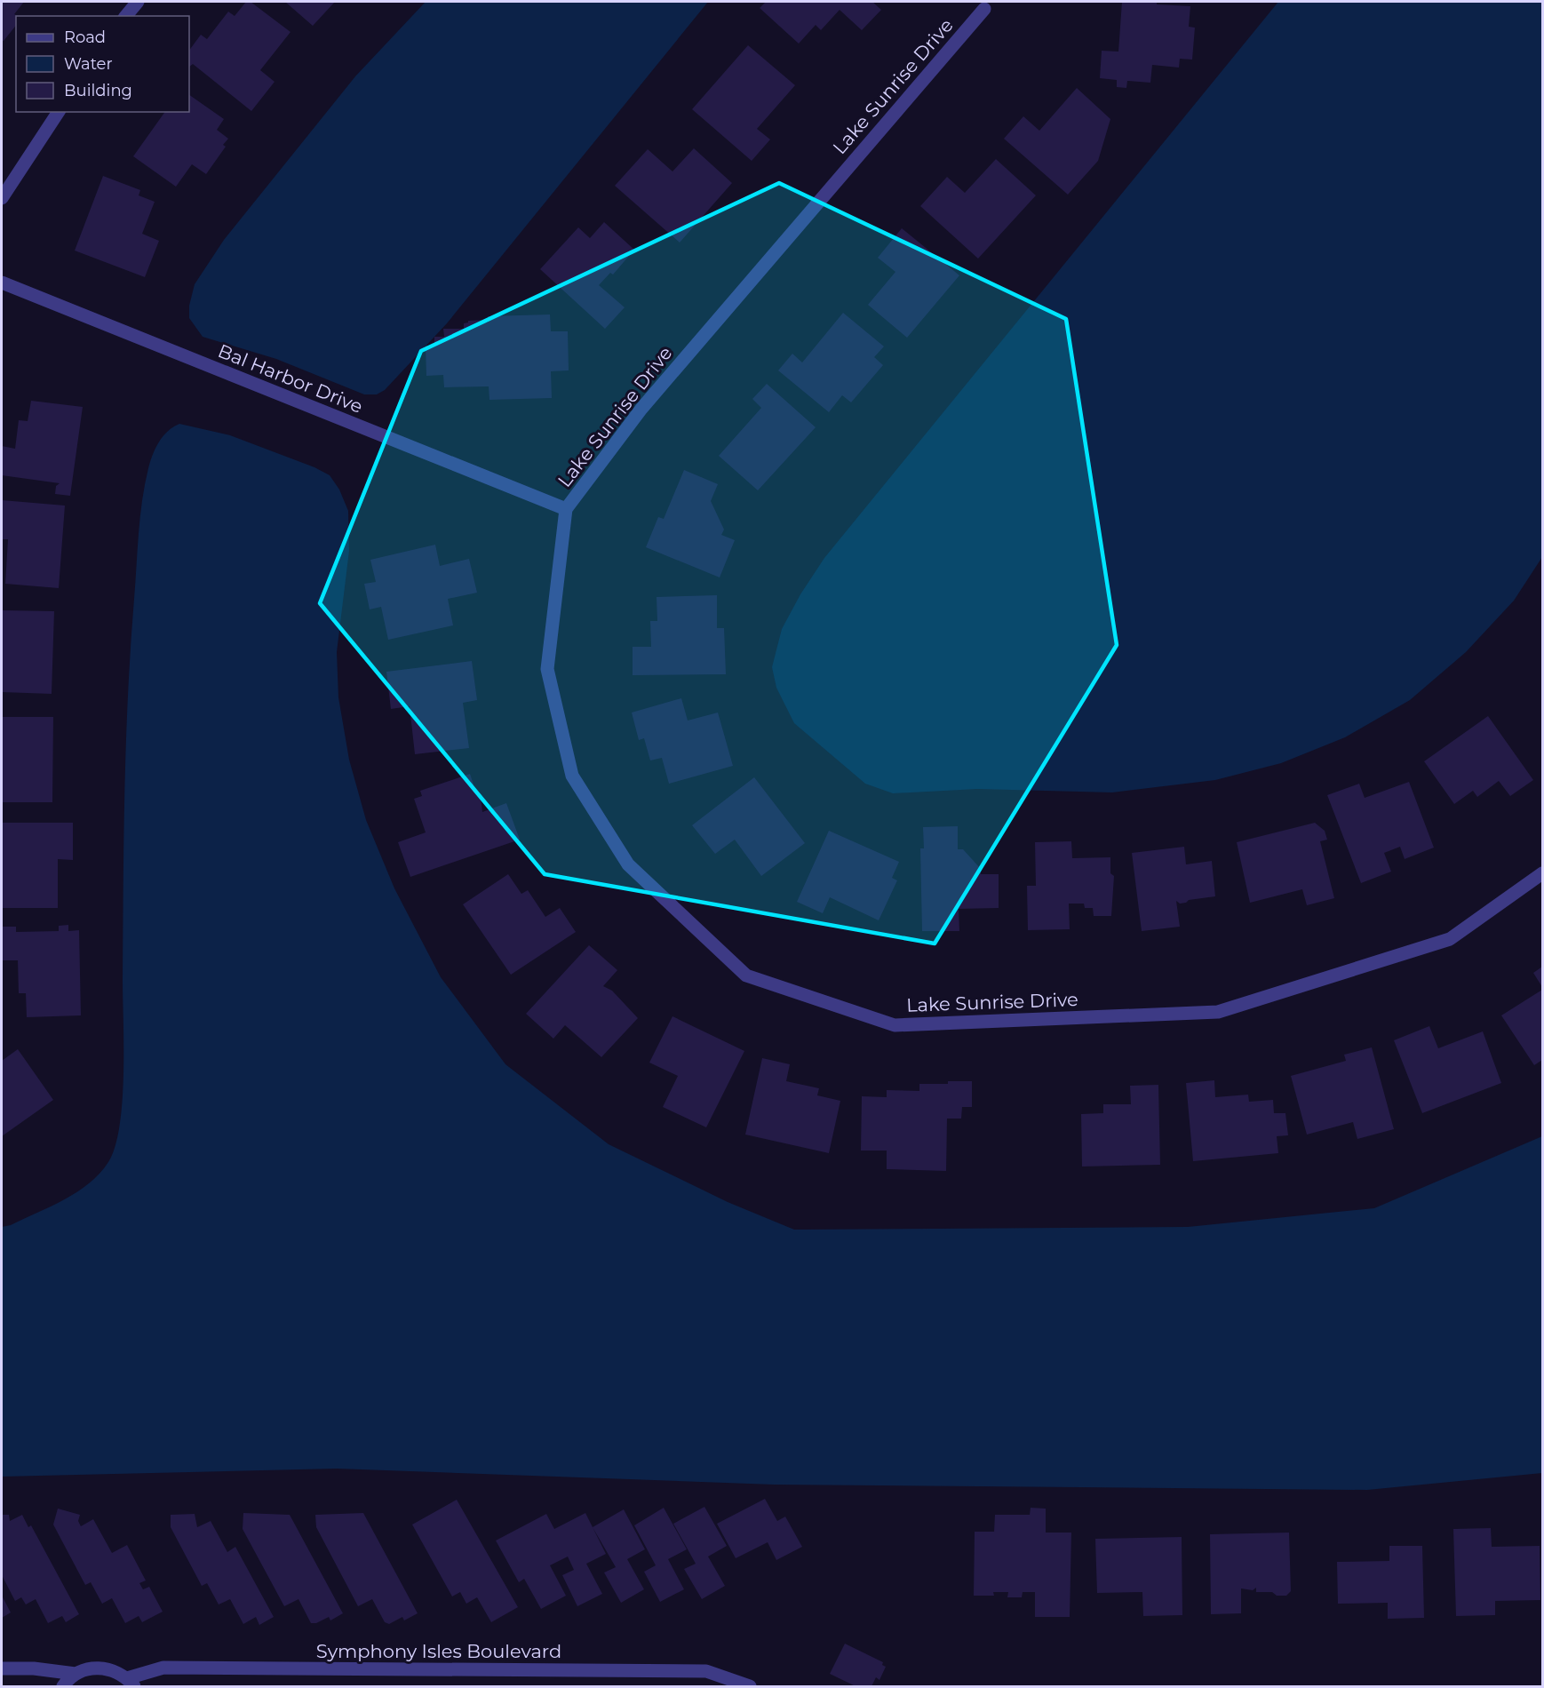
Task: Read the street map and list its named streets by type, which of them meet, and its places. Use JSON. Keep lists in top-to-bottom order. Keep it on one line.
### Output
{"streets":{"street":["Lake Sunrise Drive","Bal Harbor Drive","Symphony Isles Boulevard"]},"crossings":[["Lake Sunrise Drive","Bal Harbor Drive"]],"legend":["Road","Water","Building"]}
